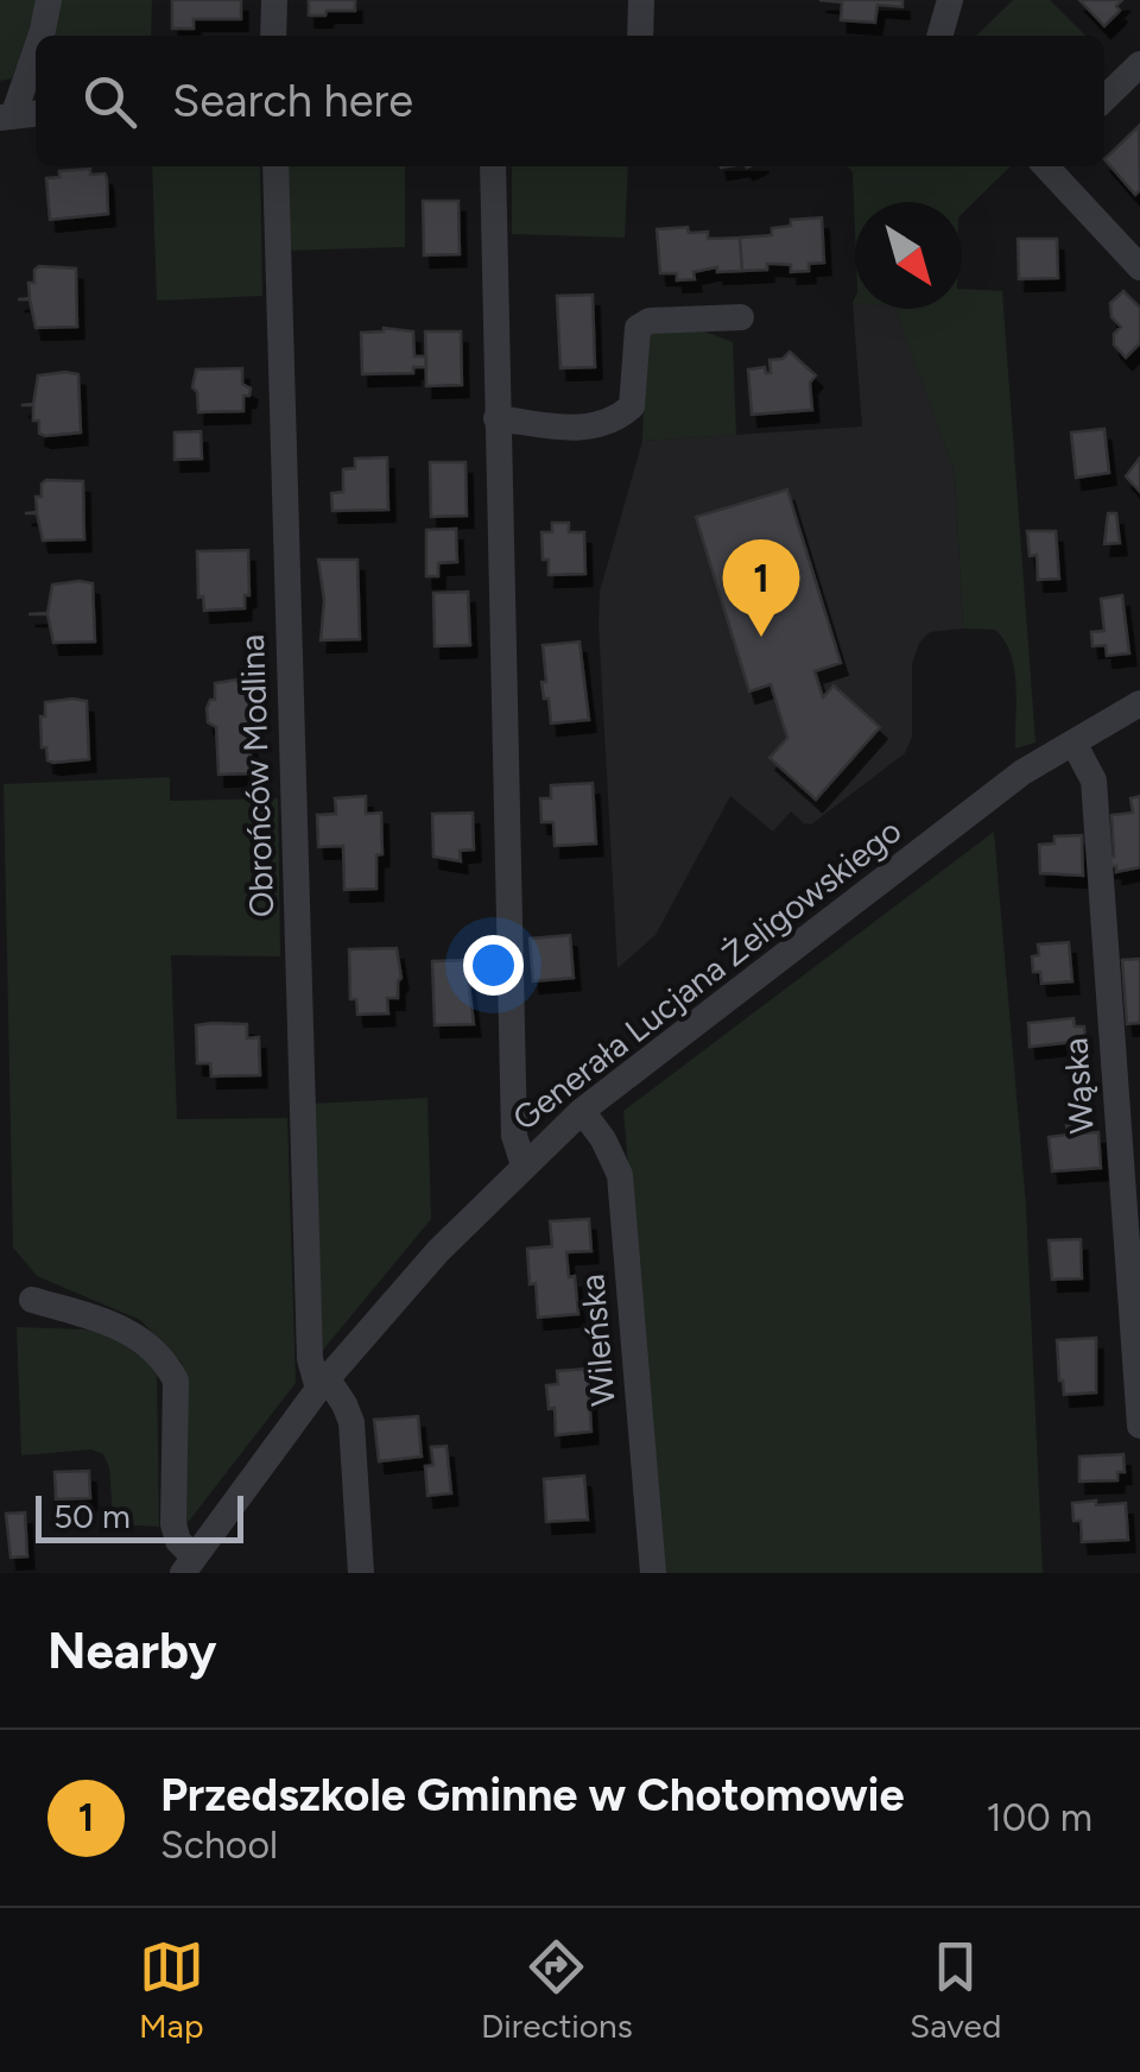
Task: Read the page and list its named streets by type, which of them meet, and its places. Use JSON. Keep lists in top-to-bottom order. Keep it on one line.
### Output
{"streets":{"street":["Obrońców Modlina","Generała Lucjana Żeligowskiego","Wąska","Wileńska"]},"crossings":[["Obrońców Modlina","Generała Lucjana Żeligowskiego"],["Generała Lucjana Żeligowskiego","Wąska"],["Generała Lucjana Żeligowskiego","Wileńska"]],"scale_bar":"50 m","north":"bottom right","page":{"search":"Search here","pins":"1","scale":"50 m","heading":"Nearby","list":[{"mark":"1","name":"Przedszkole Gminne w Chotomowie","note":"School","value":"100 m"}],"nav":["Map","Directions","Saved"]}}
